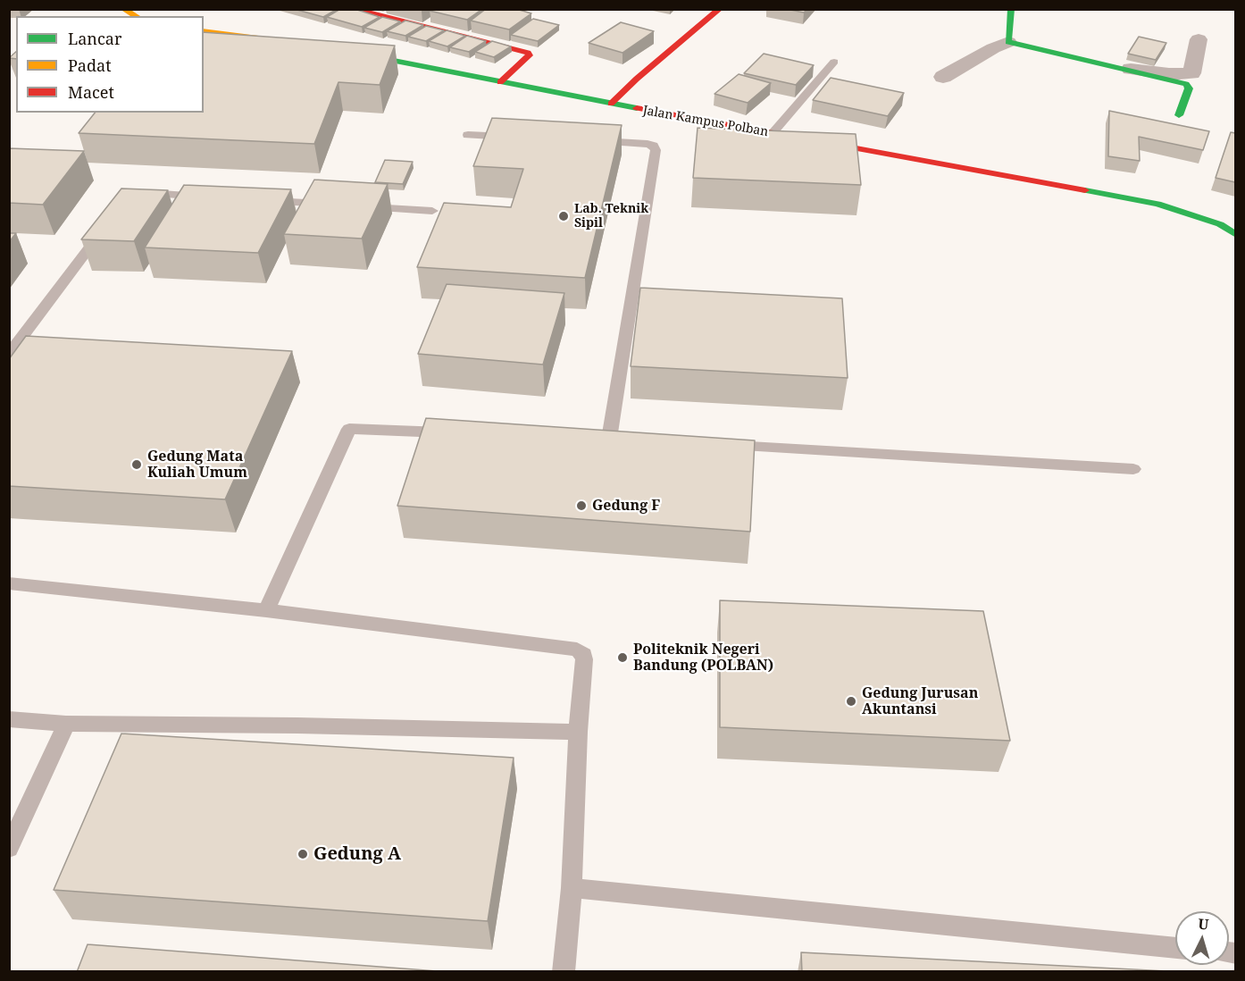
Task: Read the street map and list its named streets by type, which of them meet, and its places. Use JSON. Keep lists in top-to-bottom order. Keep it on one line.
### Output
{"streets":{"street":["Jalan Kampus Polban"]},"places":["Lab. Teknik Sipil","Gedung Mata Kuliah Umum","Gedung F","Politeknik Negeri Bandung (POLBAN)","Gedung Jurusan Akuntansi","Gedung A"],"legend":["Lancar","Padat","Macet"],"north":"top"}
